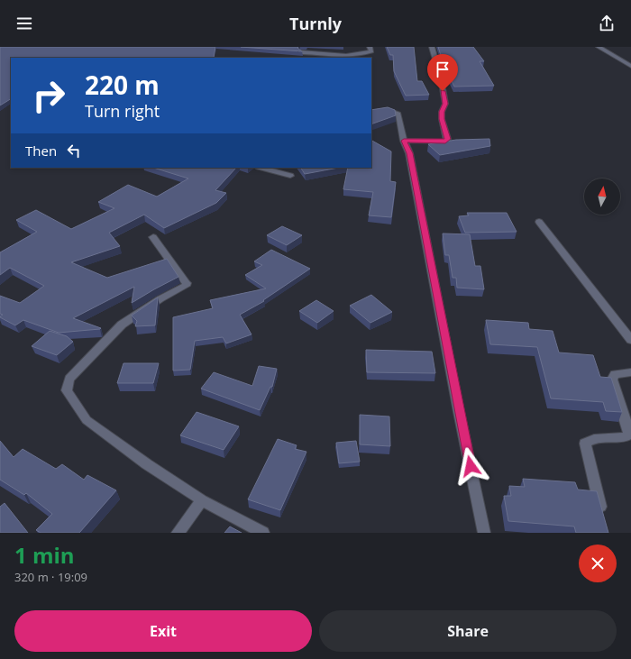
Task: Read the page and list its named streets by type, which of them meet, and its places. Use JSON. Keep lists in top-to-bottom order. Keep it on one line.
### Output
{"north":"top","page":{"header":"Turnly","turn":["220 m","Turn right"],"then":"Then","heading":["1 min","320 m · 19:09"],"buttons":["Exit","Share"]}}
